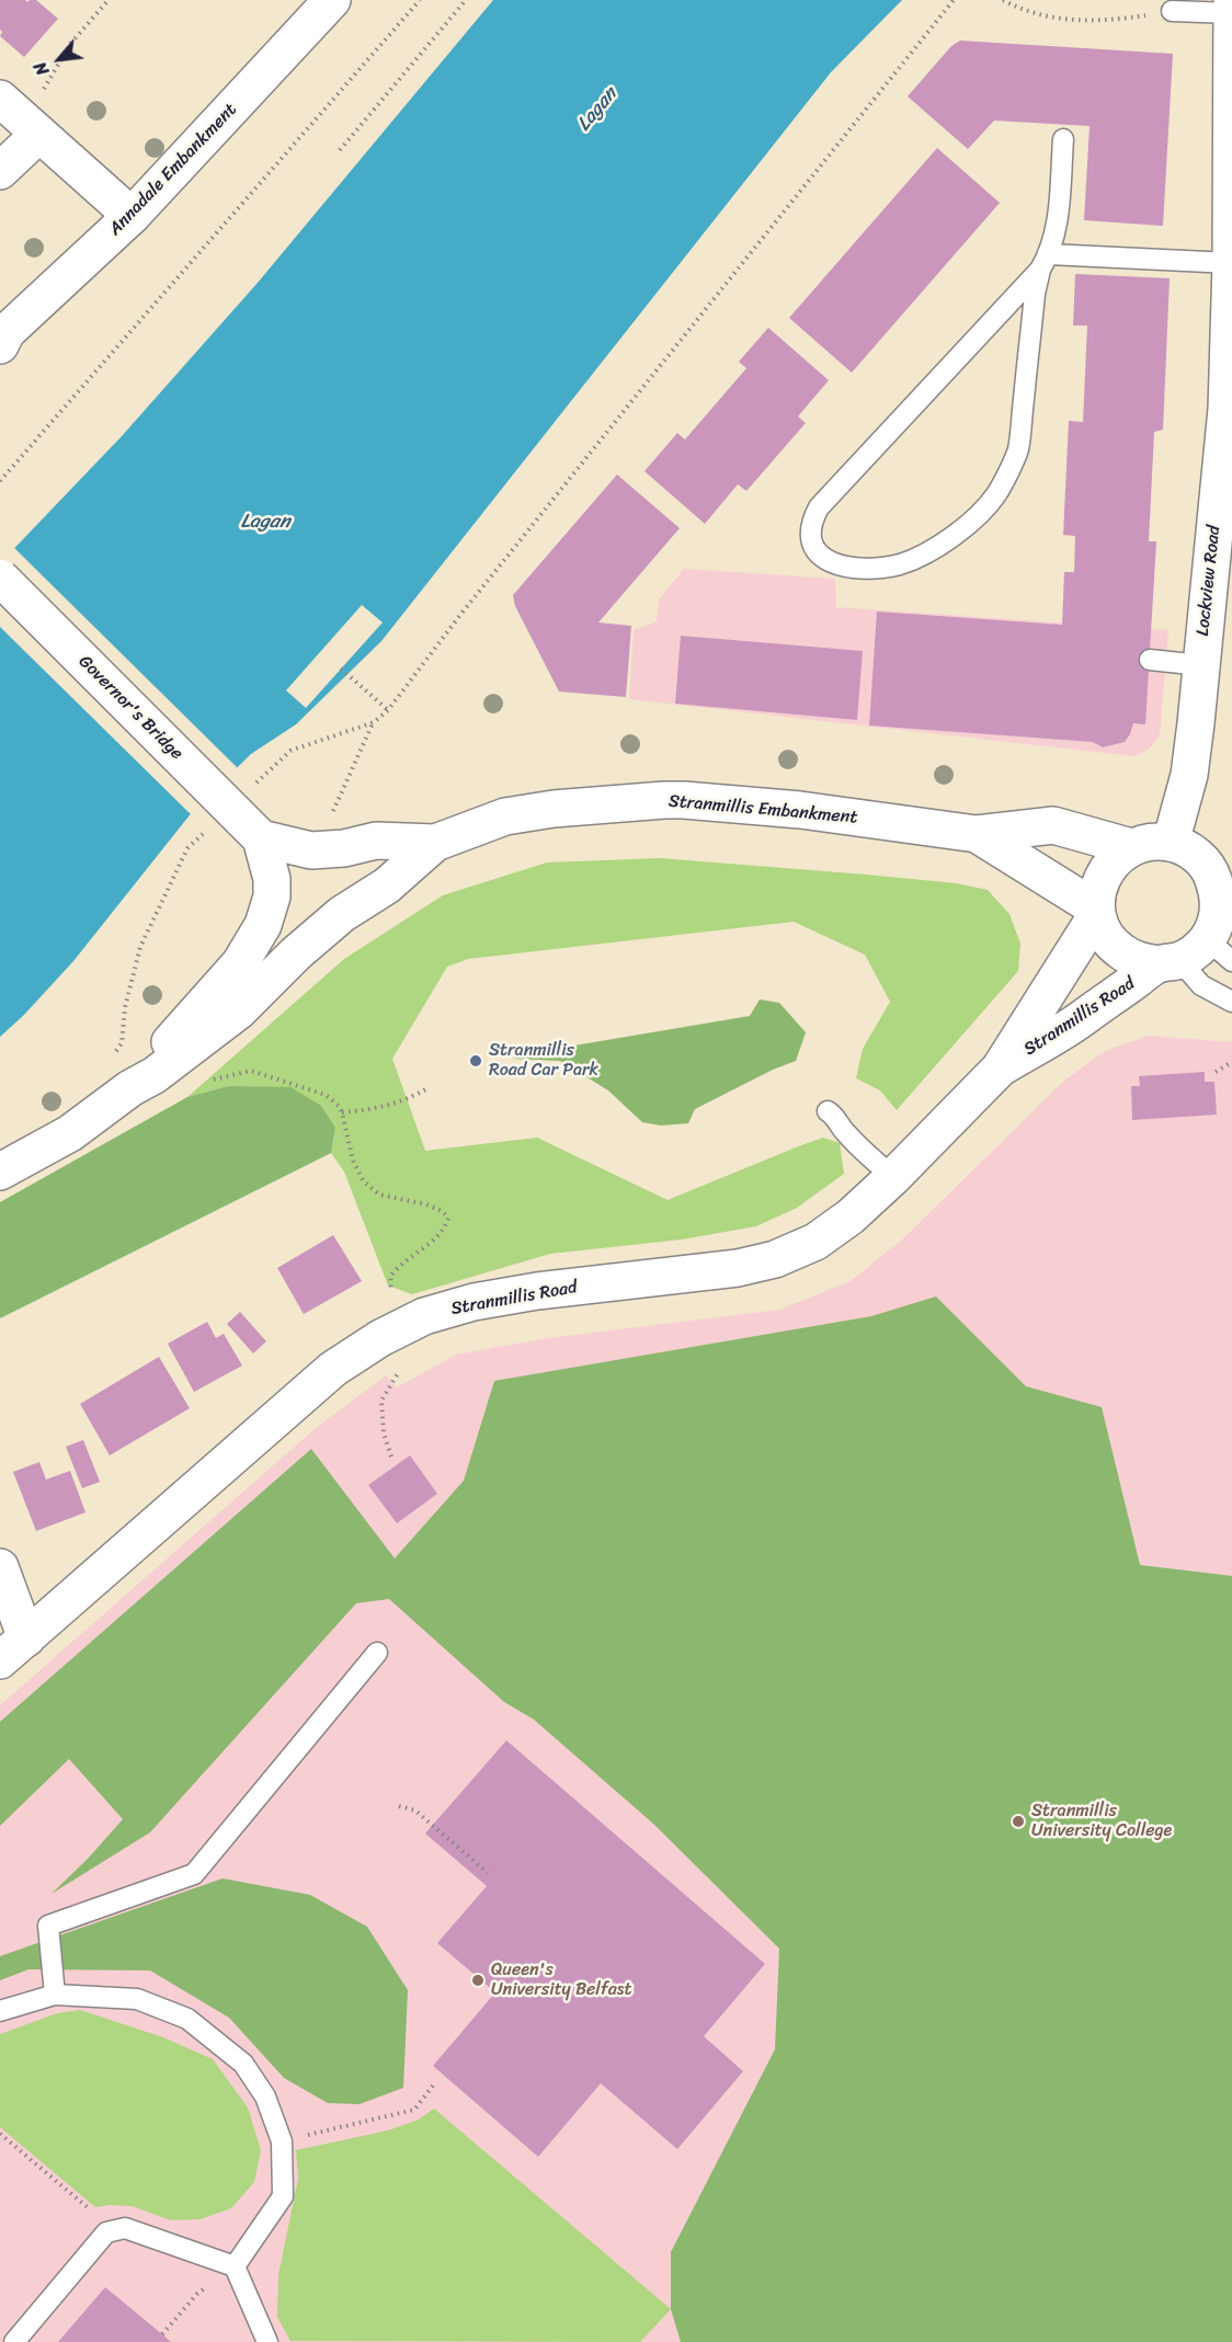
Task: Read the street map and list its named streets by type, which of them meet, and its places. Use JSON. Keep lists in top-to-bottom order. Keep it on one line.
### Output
{"streets":{"street":["Annadale Embankment","Lockview Road","Governor's Bridge","Stranmillis Embankment","Stranmillis Road"]},"crossings":[["Lockview Road","Stranmillis Embankment"],["Lockview Road","Stranmillis Road"],["Governor's Bridge","Stranmillis Embankment"],["Stranmillis Embankment","Stranmillis Road"]],"water":["Lagan"],"places":["Stranmillis Road Car Park","Stranmillis University College","Queen's University Belfast"],"north":"bottom left"}
